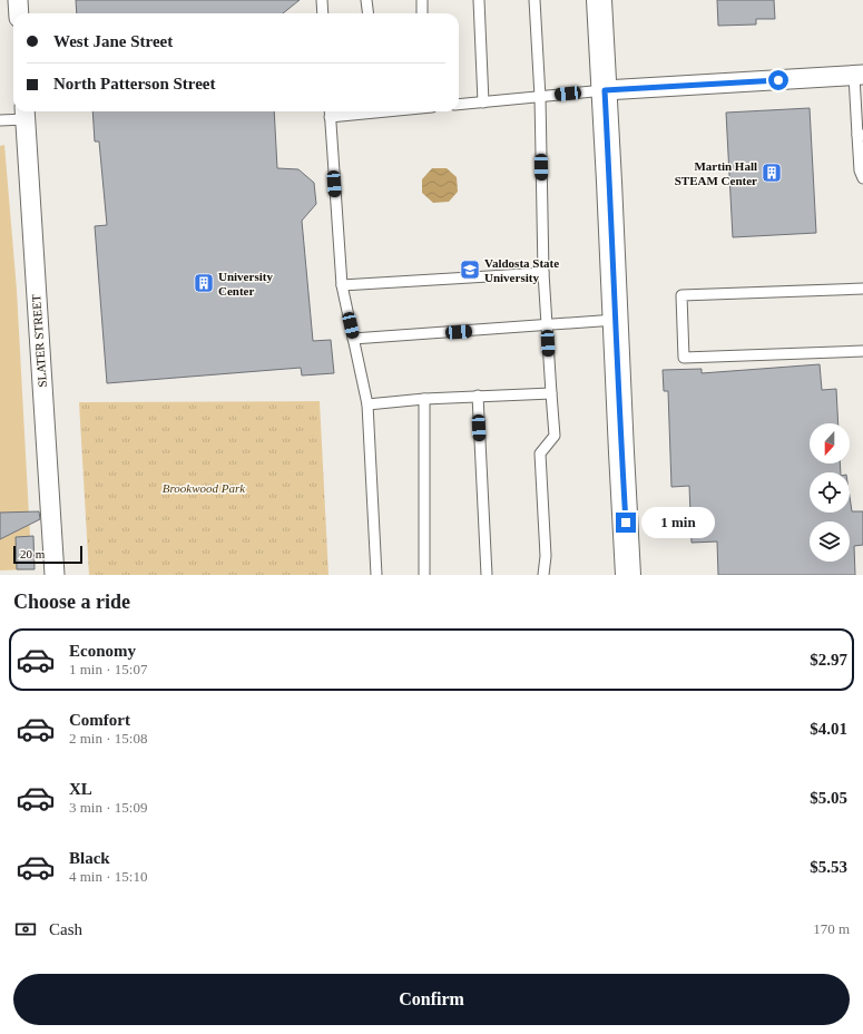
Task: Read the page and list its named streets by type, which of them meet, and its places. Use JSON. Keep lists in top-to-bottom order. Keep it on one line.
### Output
{"streets":{"street":["SLATER STREET"]},"parks":["Brookwood Park"],"places":{"building":["Martin Hall STEAM Center","University Center"],"school or university":["Valdosta State University"]},"scale_bar":"20 m","north":"bottom","page":{"banner":["West Jane Street","North Patterson Street"],"bubble":"1 min","scale":"20 m","heading":"Choose a ride","list":[{"name":"Economy","note":"1 min · 15:07","value":"$2.97"},{"name":"Comfort","note":"2 min · 15:08","value":"$4.01"},{"name":"XL","note":"3 min · 15:09","value":"$5.05"},{"name":"Black","note":"4 min · 15:10","value":"$5.53"}],"pay":["Cash","170 m"],"buttons":"Confirm"}}
